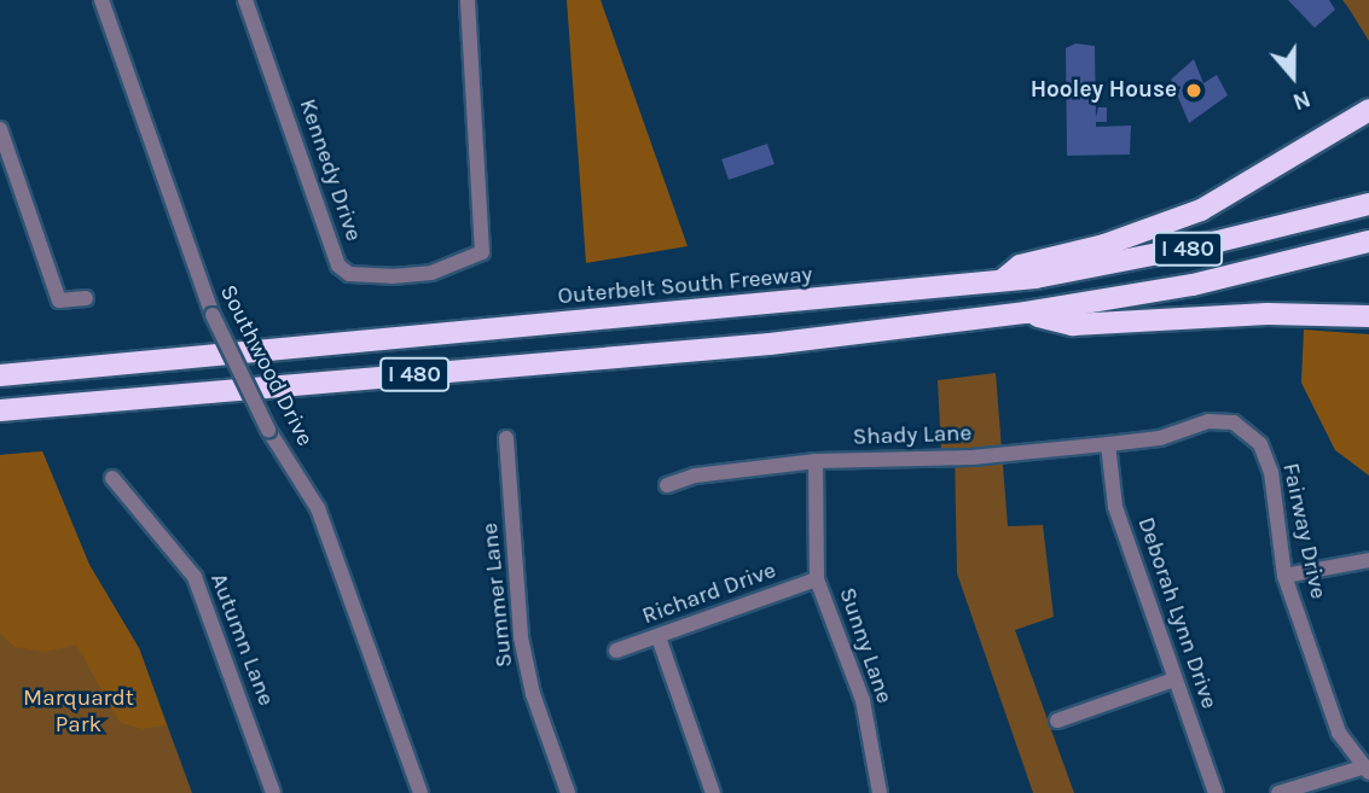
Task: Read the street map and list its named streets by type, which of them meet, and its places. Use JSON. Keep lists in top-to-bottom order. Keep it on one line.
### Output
{"streets":{"highway":["I 480","Outerbelt South Freeway"],"street":["Kennedy Drive","Southwood Drive","Shady Lane","Fairway Drive","Richard Drive","Summer Lane","Deborah Lynn Drive","Autumn Lane","Sunny Lane"]},"crossings":[["Shady Lane","Fairway Drive"],["Shady Lane","Deborah Lynn Drive"],["Shady Lane","Sunny Lane"],["Richard Drive","Sunny Lane"]],"parks":["Marquardt Park"],"places":["Hooley House"],"north":"bottom"}
